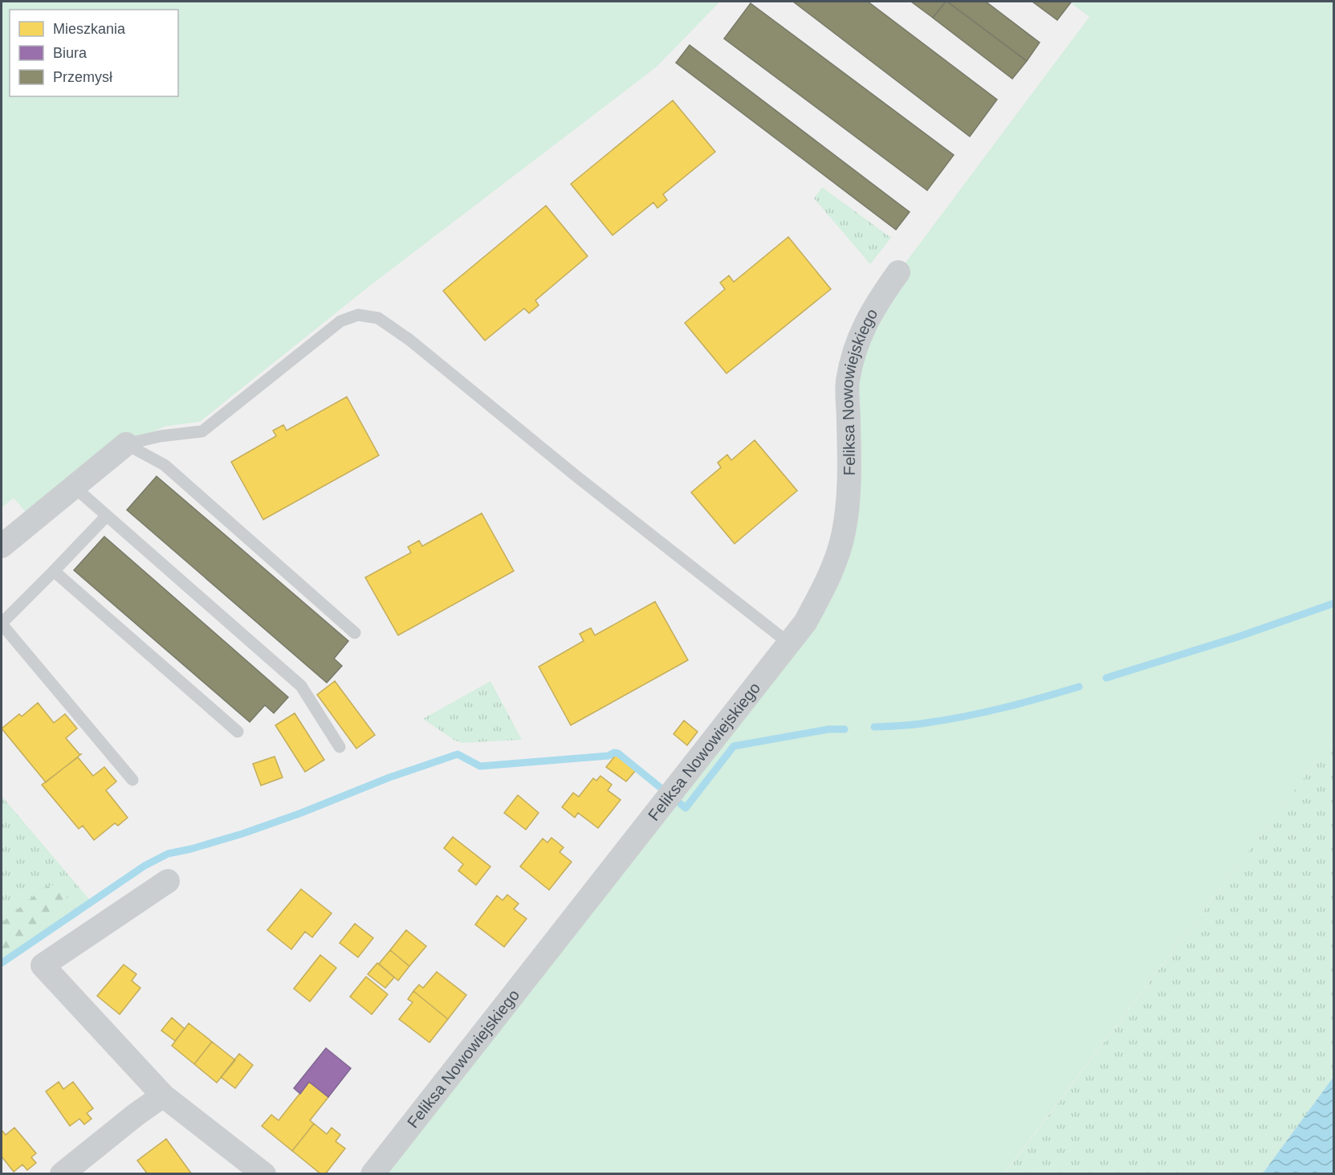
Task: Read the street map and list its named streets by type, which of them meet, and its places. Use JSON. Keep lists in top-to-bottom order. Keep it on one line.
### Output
{"streets":{"street":["Feliksa Nowowiejskiego"]},"legend":["Mieszkania","Biura","Przemysł"]}
